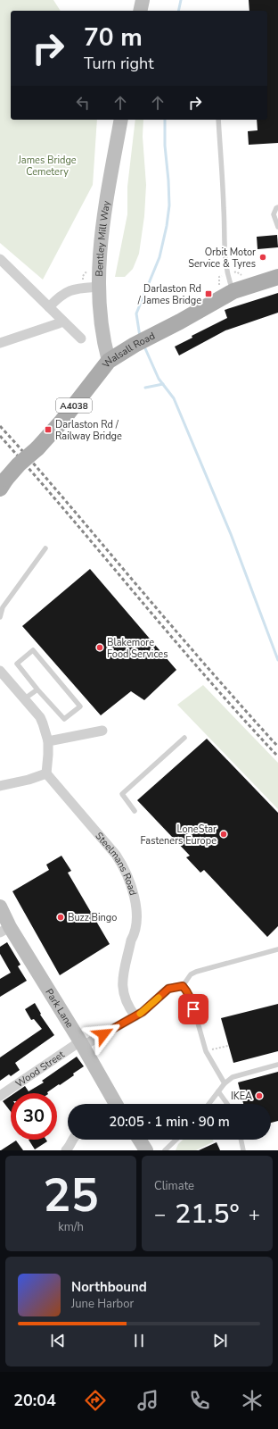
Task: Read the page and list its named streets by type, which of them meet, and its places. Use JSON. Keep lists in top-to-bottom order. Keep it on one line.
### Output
{"streets":{"main road":["Walsall Road","A4038"],"street":["Bentley Mill Way","Steelmans Road","Park Lane","Wood Street"]},"crossings":[["Bentley Mill Way","Walsall Road"],["Steelmans Road","Wood Street"],["Park Lane","Wood Street"]],"parks":["James Bridge Cemetery"],"places":{"other":["Orbit Motor Service & Tyres","Blakemore Food Services","LoneStar Fasteners Europe","Buzz Bingo","IKEA"],"transit":["Darlaston Rd / James Bridge","Darlaston Rd / Railway Bridge"]},"page":{"turn":["70 m","Turn right"],"limit":"30","trip":"20:05 · 1 min · 90 m","tile":[["25","km/h"],"Climate"],"heat":["−","21.5°","+"],"song":["Northbound","June Harbor"],"tabs":"20:04"}}
